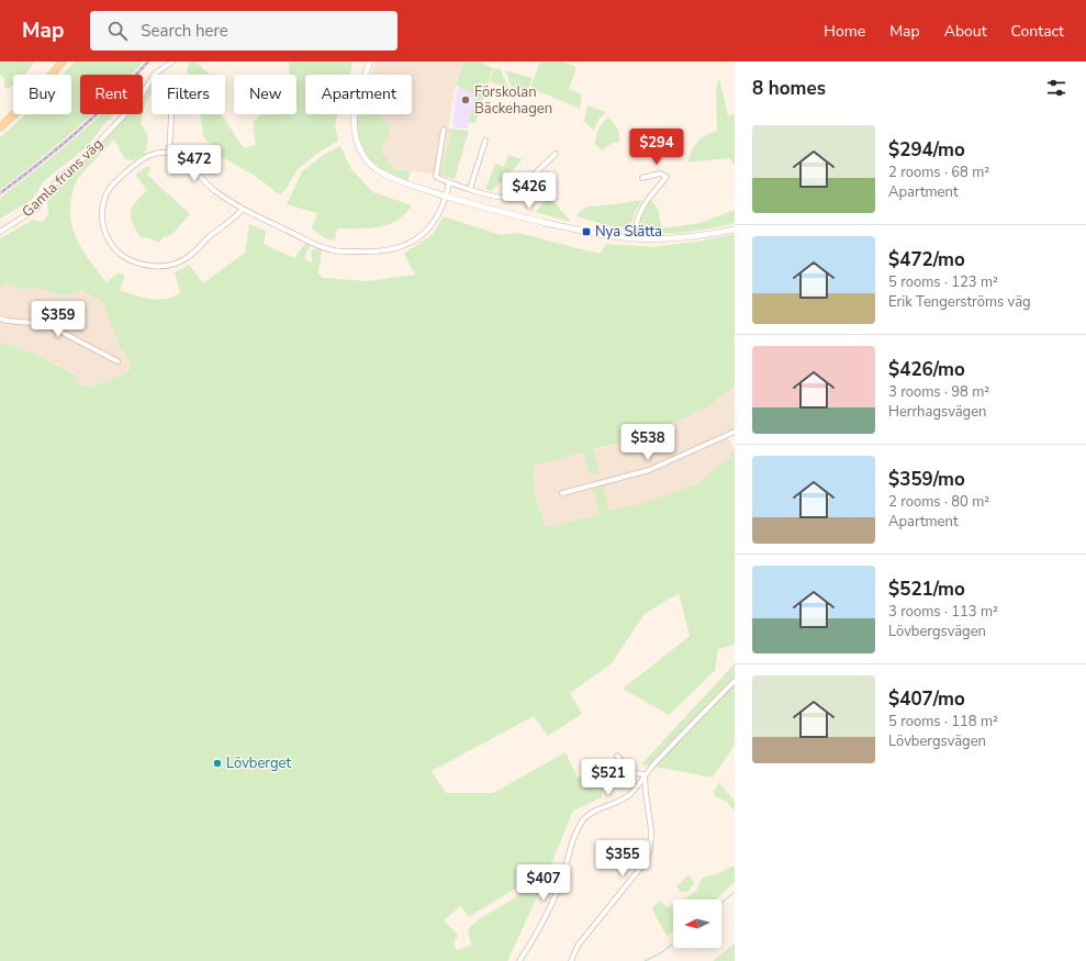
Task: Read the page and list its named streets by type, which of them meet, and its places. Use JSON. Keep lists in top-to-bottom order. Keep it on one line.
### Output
{"streets":{"street":["Gamla fruns väg"]},"places":{"other":["Förskolan Bäckehagen","Lövberget"],"transit":["Nya Slätta"]},"north":"left","page":{"header":"Map","search":"Search here","nav":["Home","Map","About","Contact"],"heading":"8 homes","chip":["Buy","Rent","Filters","New","Apartment"],"list":[{"name":"$294/mo","note":"2 rooms · 68 m² · Apartment"},{"name":"$472/mo","note":"5 rooms · 123 m² · Erik Tengerströms väg"},{"name":"$426/mo","note":"3 rooms · 98 m² · Herrhagsvägen"},{"name":"$359/mo","note":"2 rooms · 80 m² · Apartment"},{"name":"$521/mo","note":"3 rooms · 113 m² · Lövbergsvägen"},{"name":"$407/mo","note":"5 rooms · 118 m² · Lövbergsvägen"}],"price":["$294","$472","$426","$359","$538","$521","$355","$407"]}}
